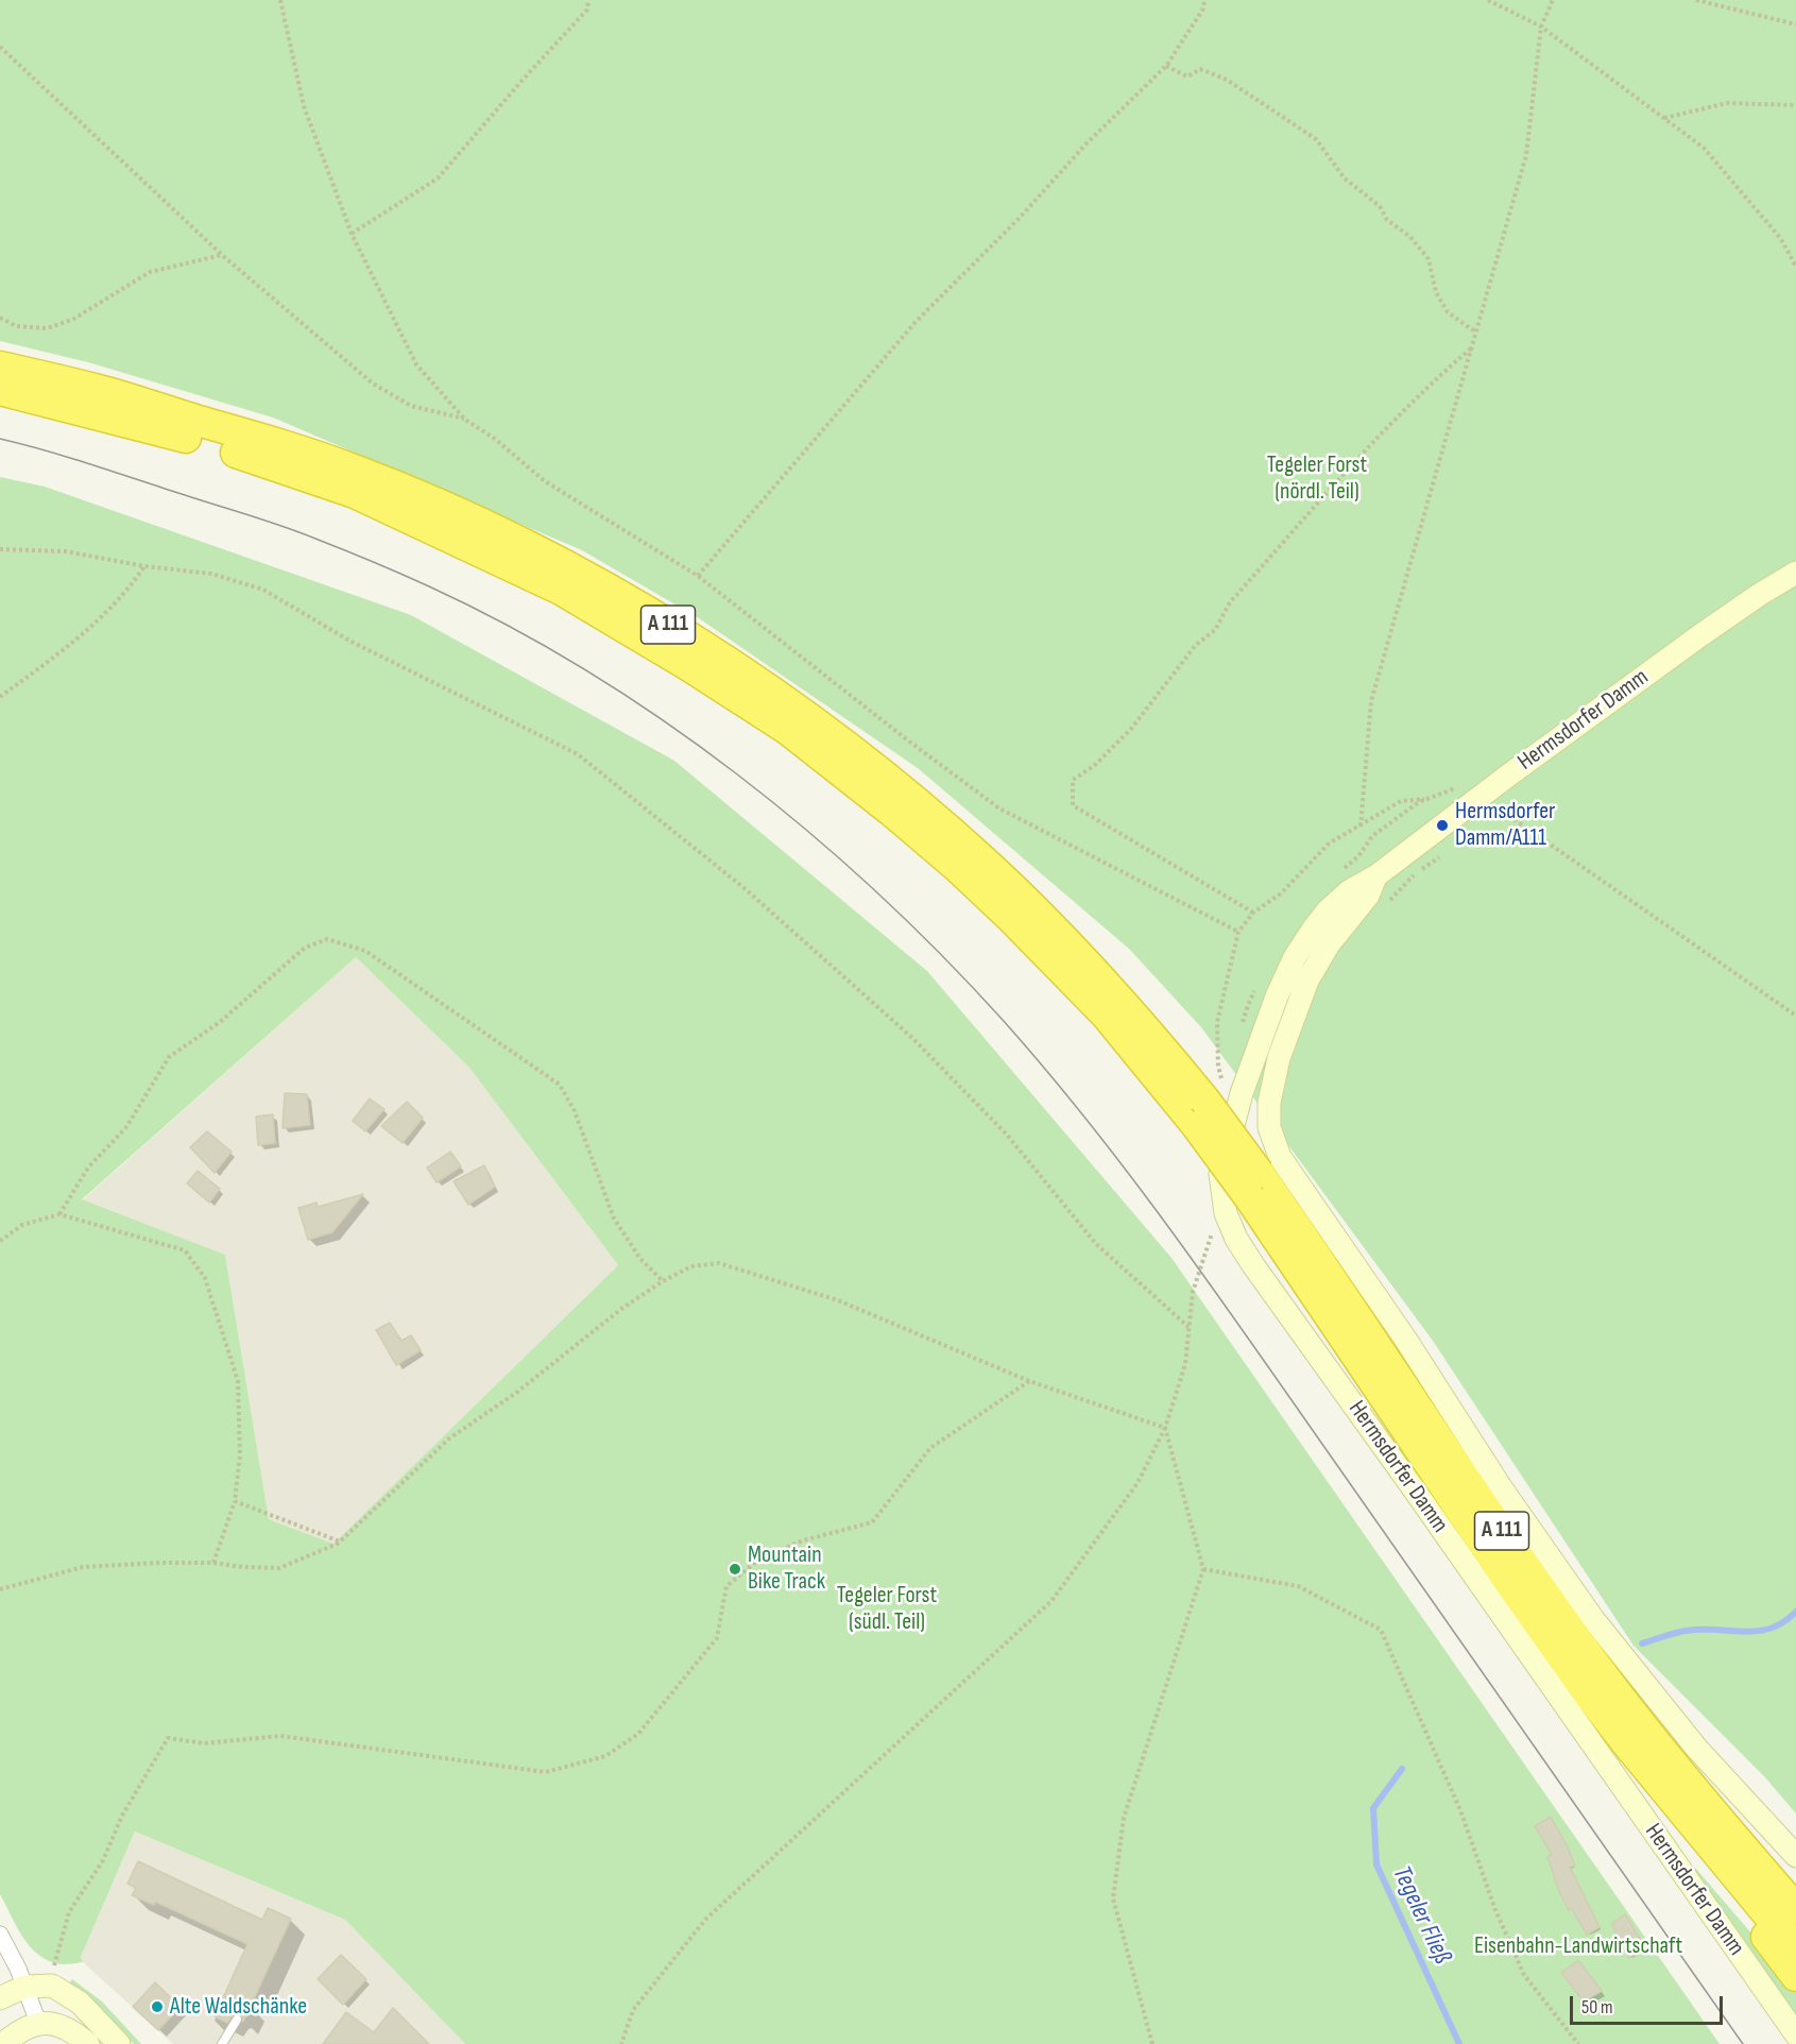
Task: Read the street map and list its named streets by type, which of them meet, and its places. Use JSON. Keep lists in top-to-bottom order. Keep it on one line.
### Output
{"streets":{"highway":["A 111"],"main road":["Hermsdorfer Damm"]},"water":["Tegeler Fließ"],"parks":["Tegeler Forst (nördl. Teil)","Tegeler Forst (südl. Teil)","Eisenbahn-Landwirtschaft"],"places":["Hermsdorfer Damm/A111","Mountain Bike Track","Alte Waldschänke"],"scale_bar":"50 m"}
